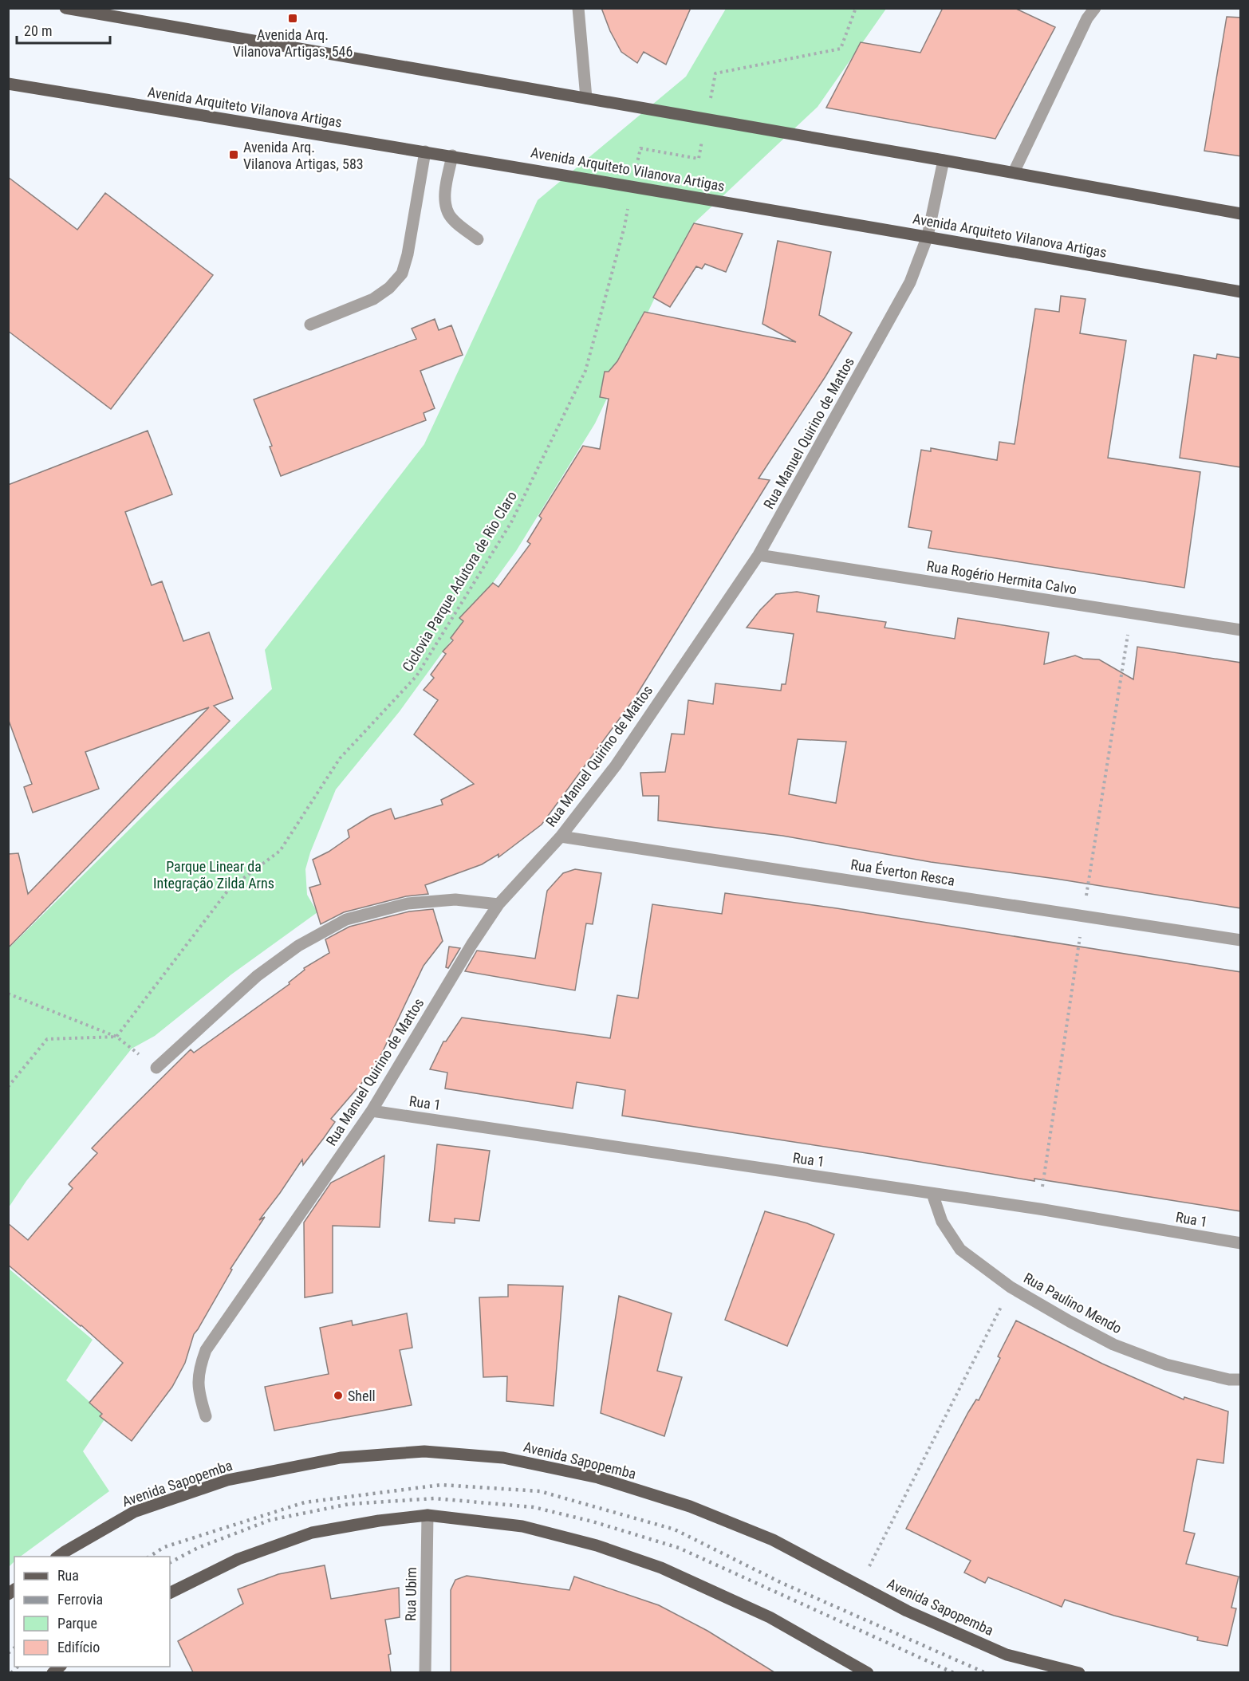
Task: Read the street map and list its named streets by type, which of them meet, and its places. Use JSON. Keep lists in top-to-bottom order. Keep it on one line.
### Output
{"streets":{"main road":["Avenida Arquiteto Vilanova Artigas","Avenida Sapopemba"],"street":["Rua Manuel Quirino de Mattos","Rua Rogério Hermita Calvo","Rua Éverton Resca","Rua 1","Rua Paulino Mendo","Rua Ubim"],"path":["Ciclovia Parque Adutora de Rio Claro"]},"crossings":[["Avenida Arquiteto Vilanova Artigas","Rua Manuel Quirino de Mattos"],["Avenida Arquiteto Vilanova Artigas","Ciclovia Parque Adutora de Rio Claro"],["Rua Manuel Quirino de Mattos","Rua Rogério Hermita Calvo"],["Rua Manuel Quirino de Mattos","Rua Éverton Resca"],["Rua Manuel Quirino de Mattos","Rua 1"],["Rua 1","Rua Paulino Mendo"]],"parks":["Parque Linear da Integração Zilda Arns"],"places":{"transit":["Avenida Arq. Vilanova Artigas, 546","Avenida Arq. Vilanova Artigas, 583"],"other":["Shell"]},"legend":["Rua","Ferrovia","Parque","Edifício"],"scale_bar":"20 m"}
